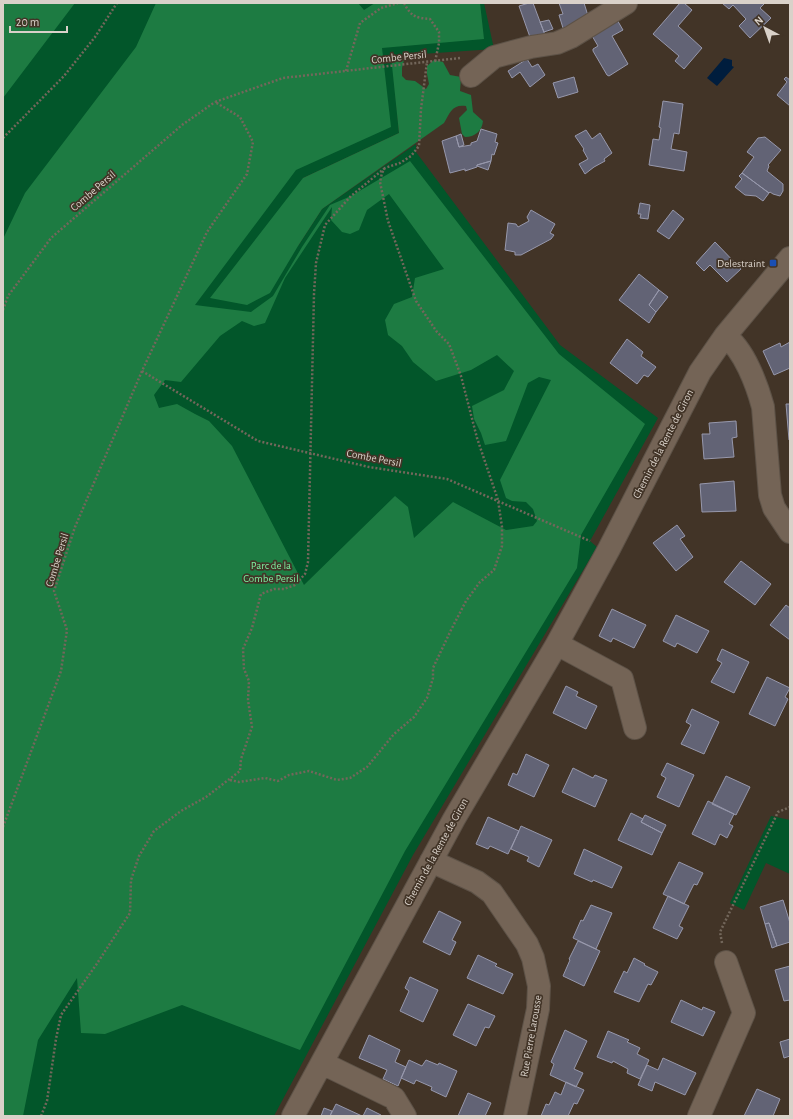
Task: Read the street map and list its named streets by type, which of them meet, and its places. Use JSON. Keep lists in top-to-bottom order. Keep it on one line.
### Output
{"streets":{"street":["Chemin de la Rente de Giron","Rue Pierre Larousse"],"path":["Combe Persil"]},"crossings":[["Combe Persil","Chemin de la Rente de Giron"],["Chemin de la Rente de Giron","Rue Pierre Larousse"]],"parks":["Parc de la Combe Persil"],"places":{"transit":["Delestraint"]},"scale_bar":"20 m","north":"top left"}
